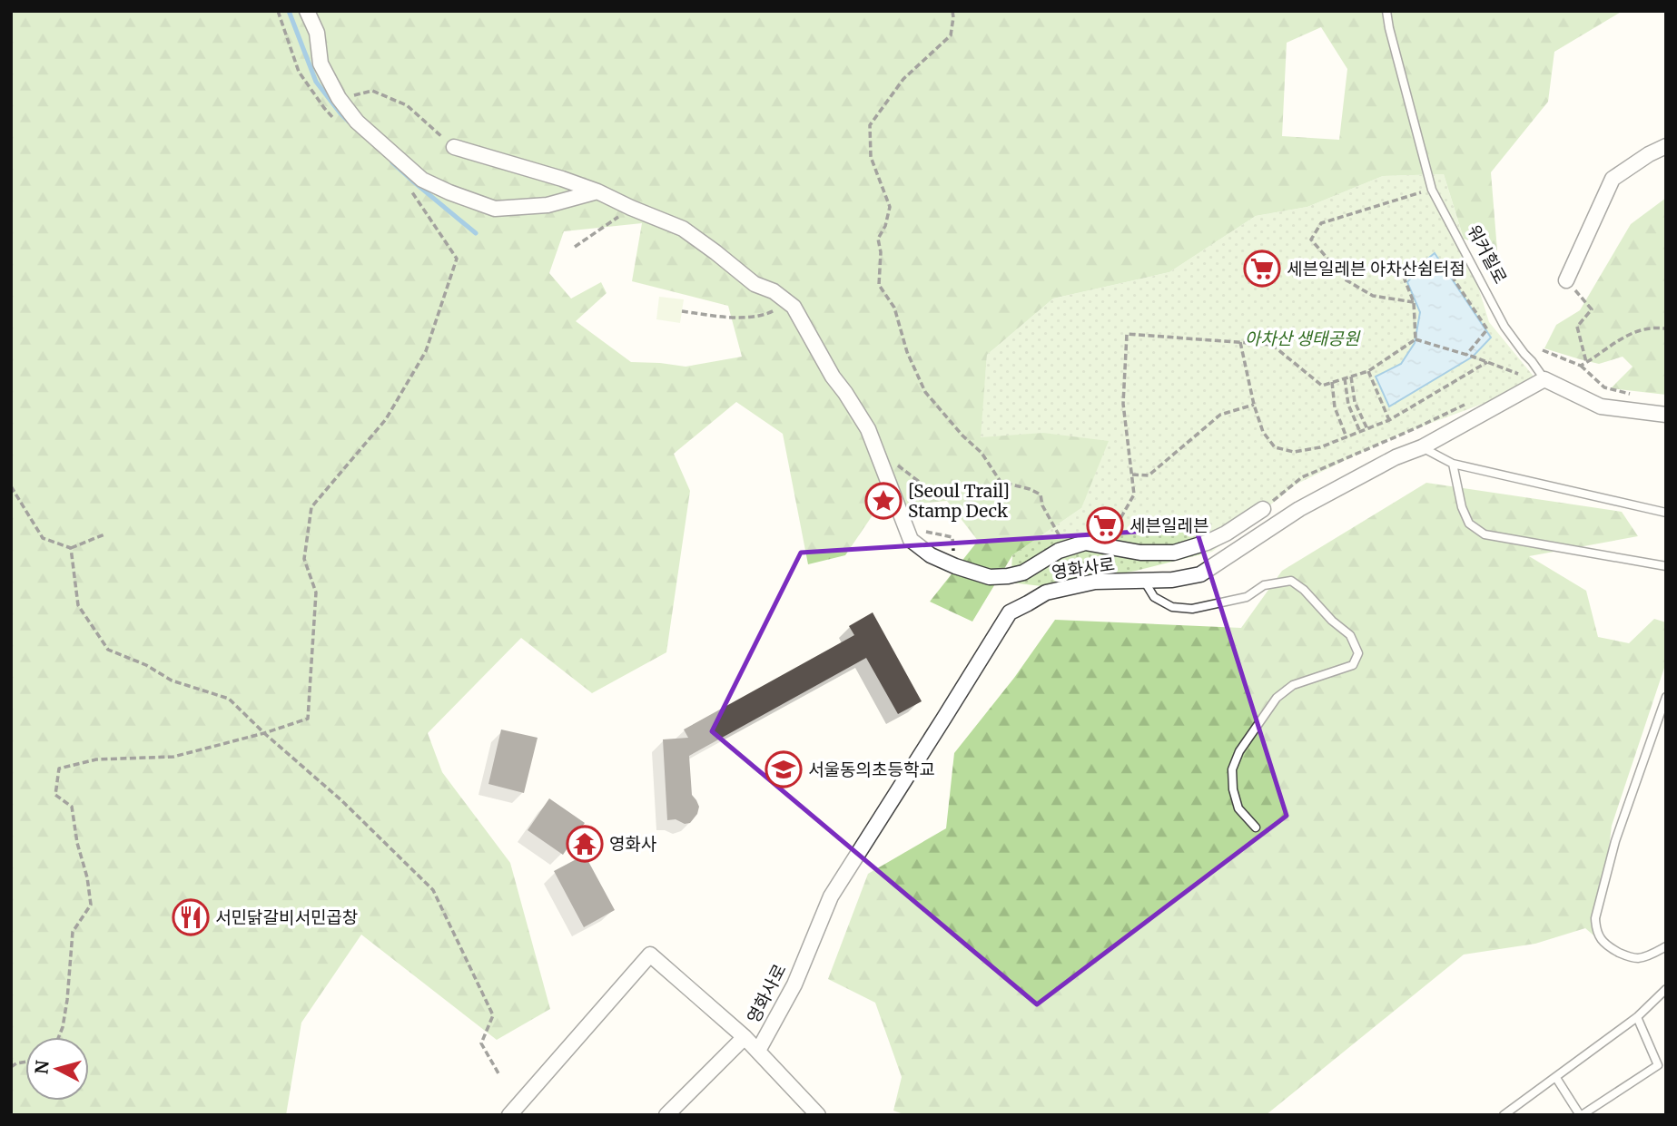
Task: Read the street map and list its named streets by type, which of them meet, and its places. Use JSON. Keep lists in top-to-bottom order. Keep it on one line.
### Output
{"streets":{"street":["워커힐로","영화사로"]},"crossings":[["워커힐로","영화사로"]],"parks":["아차산 생태공원"],"places":{"supermarket":["세븐일레븐 아차산쉼터점","세븐일레븐"],"place":["[Seoul Trail] Stamp Deck"],"school or university":["서울동의초등학교"],"temple":["영화사"],"restaurant":["서민닭갈비서민곱창"]},"north":"left"}
